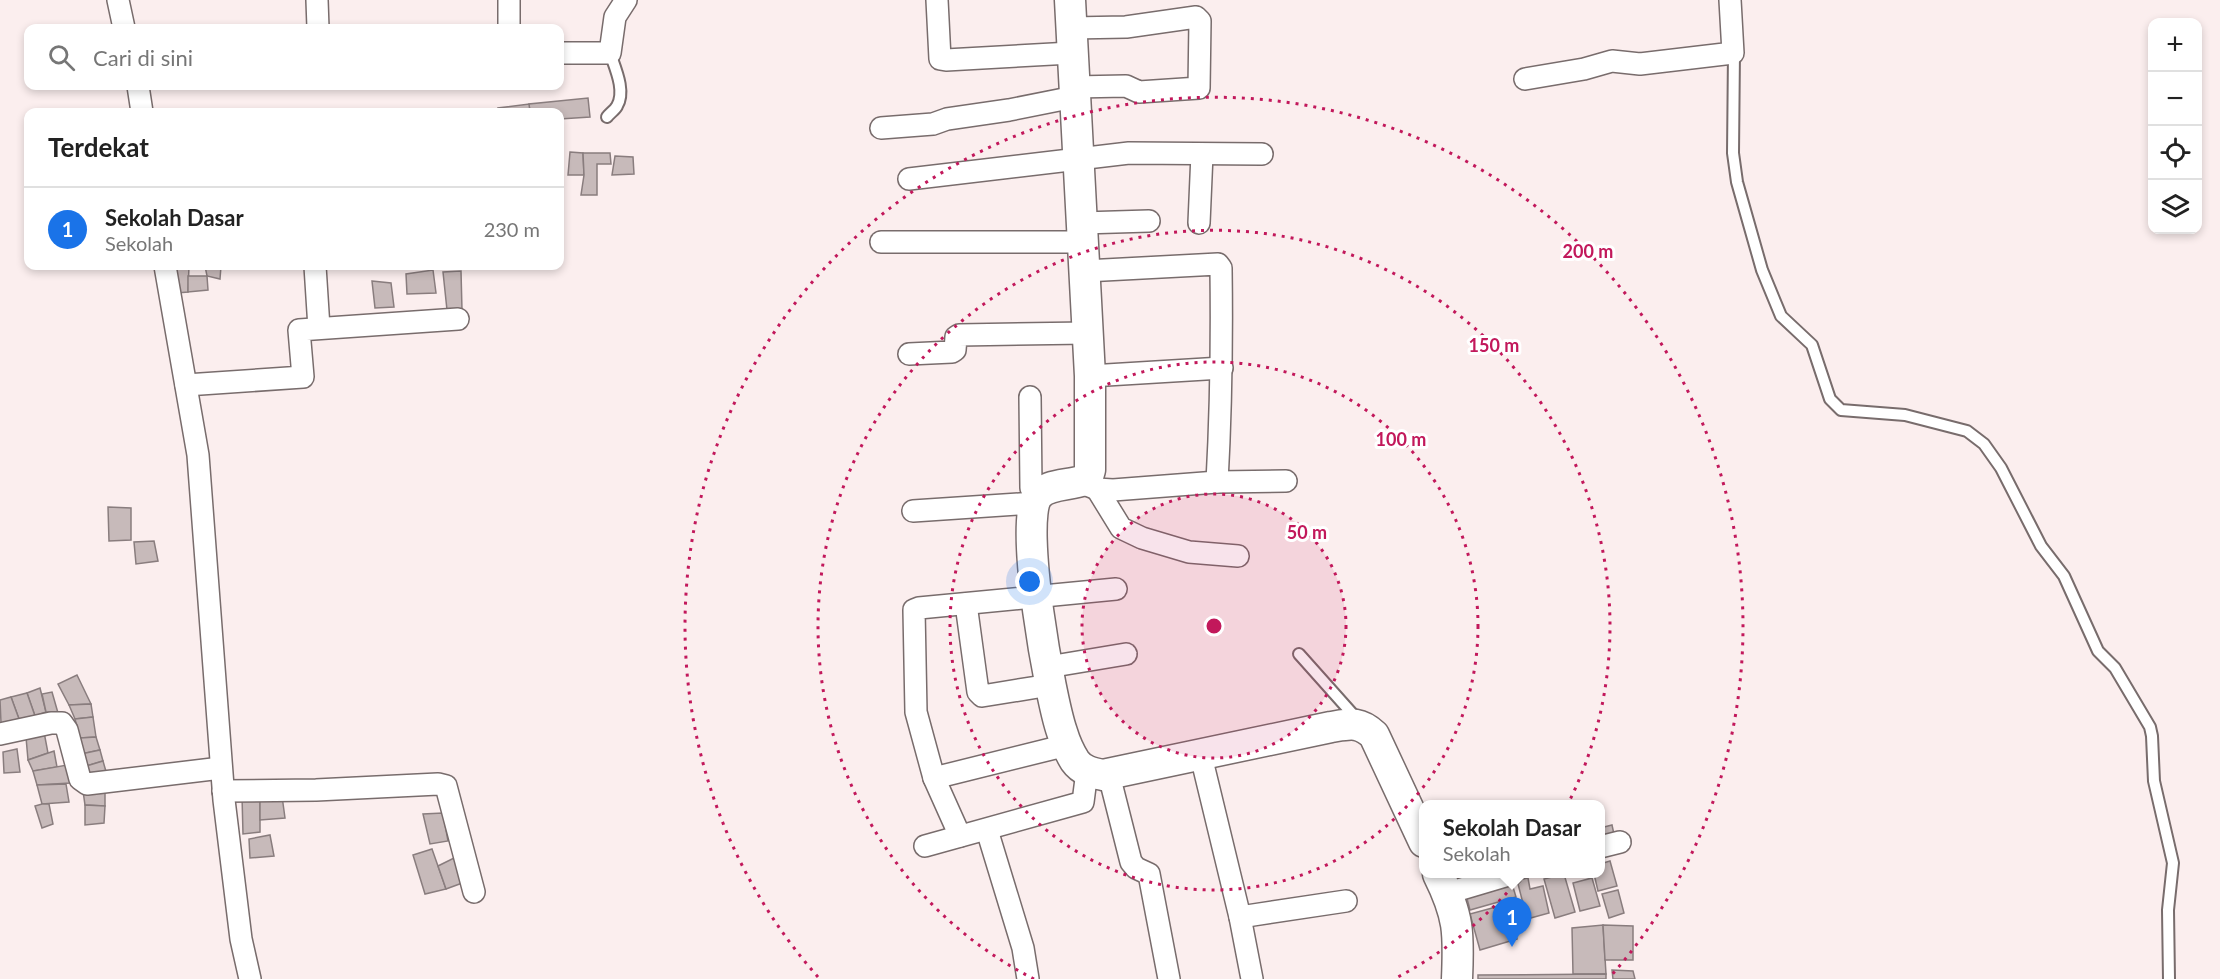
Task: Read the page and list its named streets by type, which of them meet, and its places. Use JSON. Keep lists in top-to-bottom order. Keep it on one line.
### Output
{"page":{"map_buttons":["+","−"],"search":"Cari di sini","heading":"Terdekat","list":[{"mark":"1","name":"Sekolah Dasar","note":"Sekolah","value":"230 m"}],"popup":["Sekolah Dasar","Sekolah"],"pins":"1"},"rings":["200 m","150 m","100 m","50 m"]}
